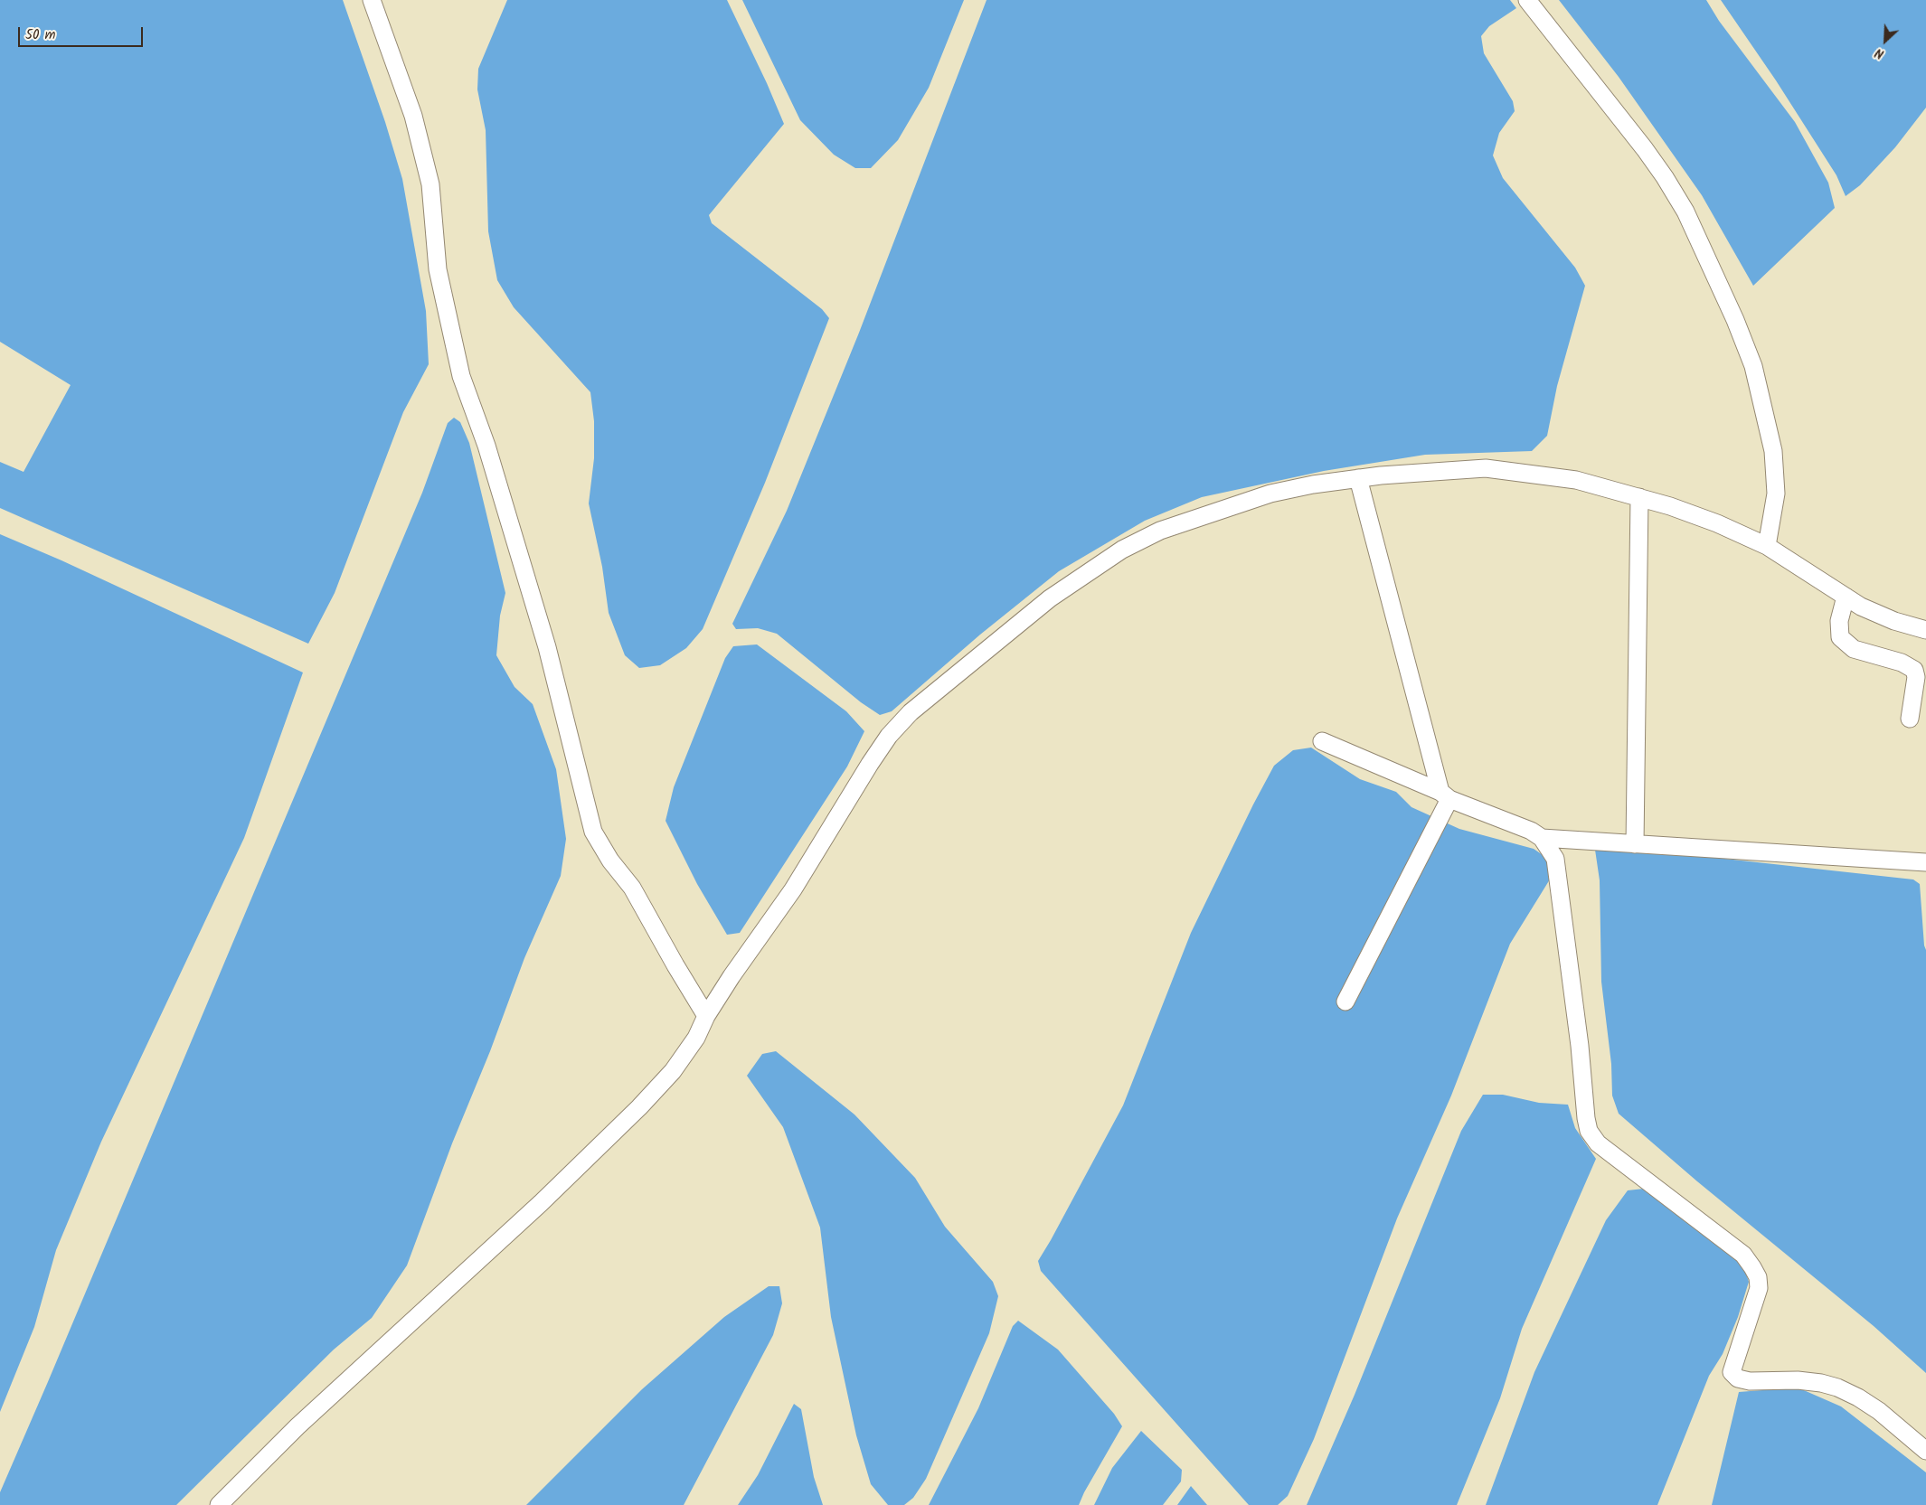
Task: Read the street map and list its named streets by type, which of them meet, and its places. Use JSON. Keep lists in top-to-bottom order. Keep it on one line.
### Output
{"scale_bar":"50 m","north":"bottom left"}
